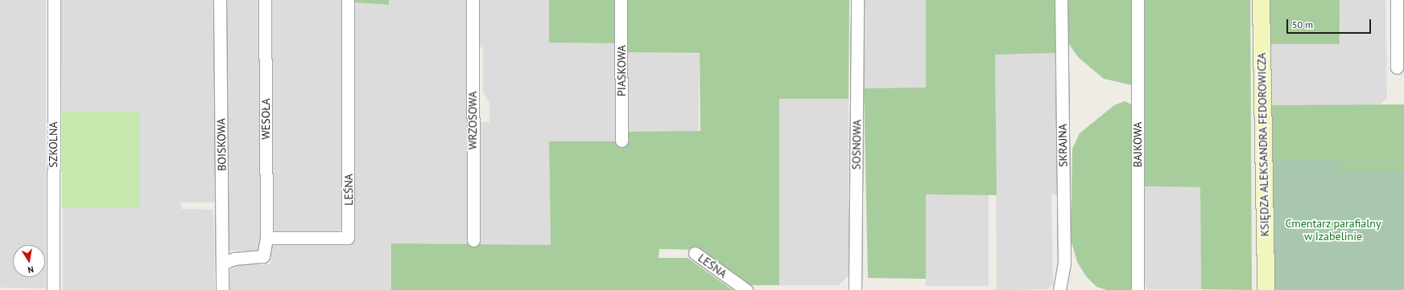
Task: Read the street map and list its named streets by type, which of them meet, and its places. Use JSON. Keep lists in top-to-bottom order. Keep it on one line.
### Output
{"streets":{"street":["PIASKOWA","WESOŁA","WRZOSOWA","SZKOLNA","BOISKOWA","SOSNOWA","BAJKOWA","KSIĘDZA ALEKSANDRA FEDOROWICZA","SKRAJNA","LEŚNA"]},"crossings":[["WESOŁA","LEŚNA"]],"parks":["Cmentarz parafialny w Izabelinie"],"scale_bar":"50 m","north":"bottom"}
